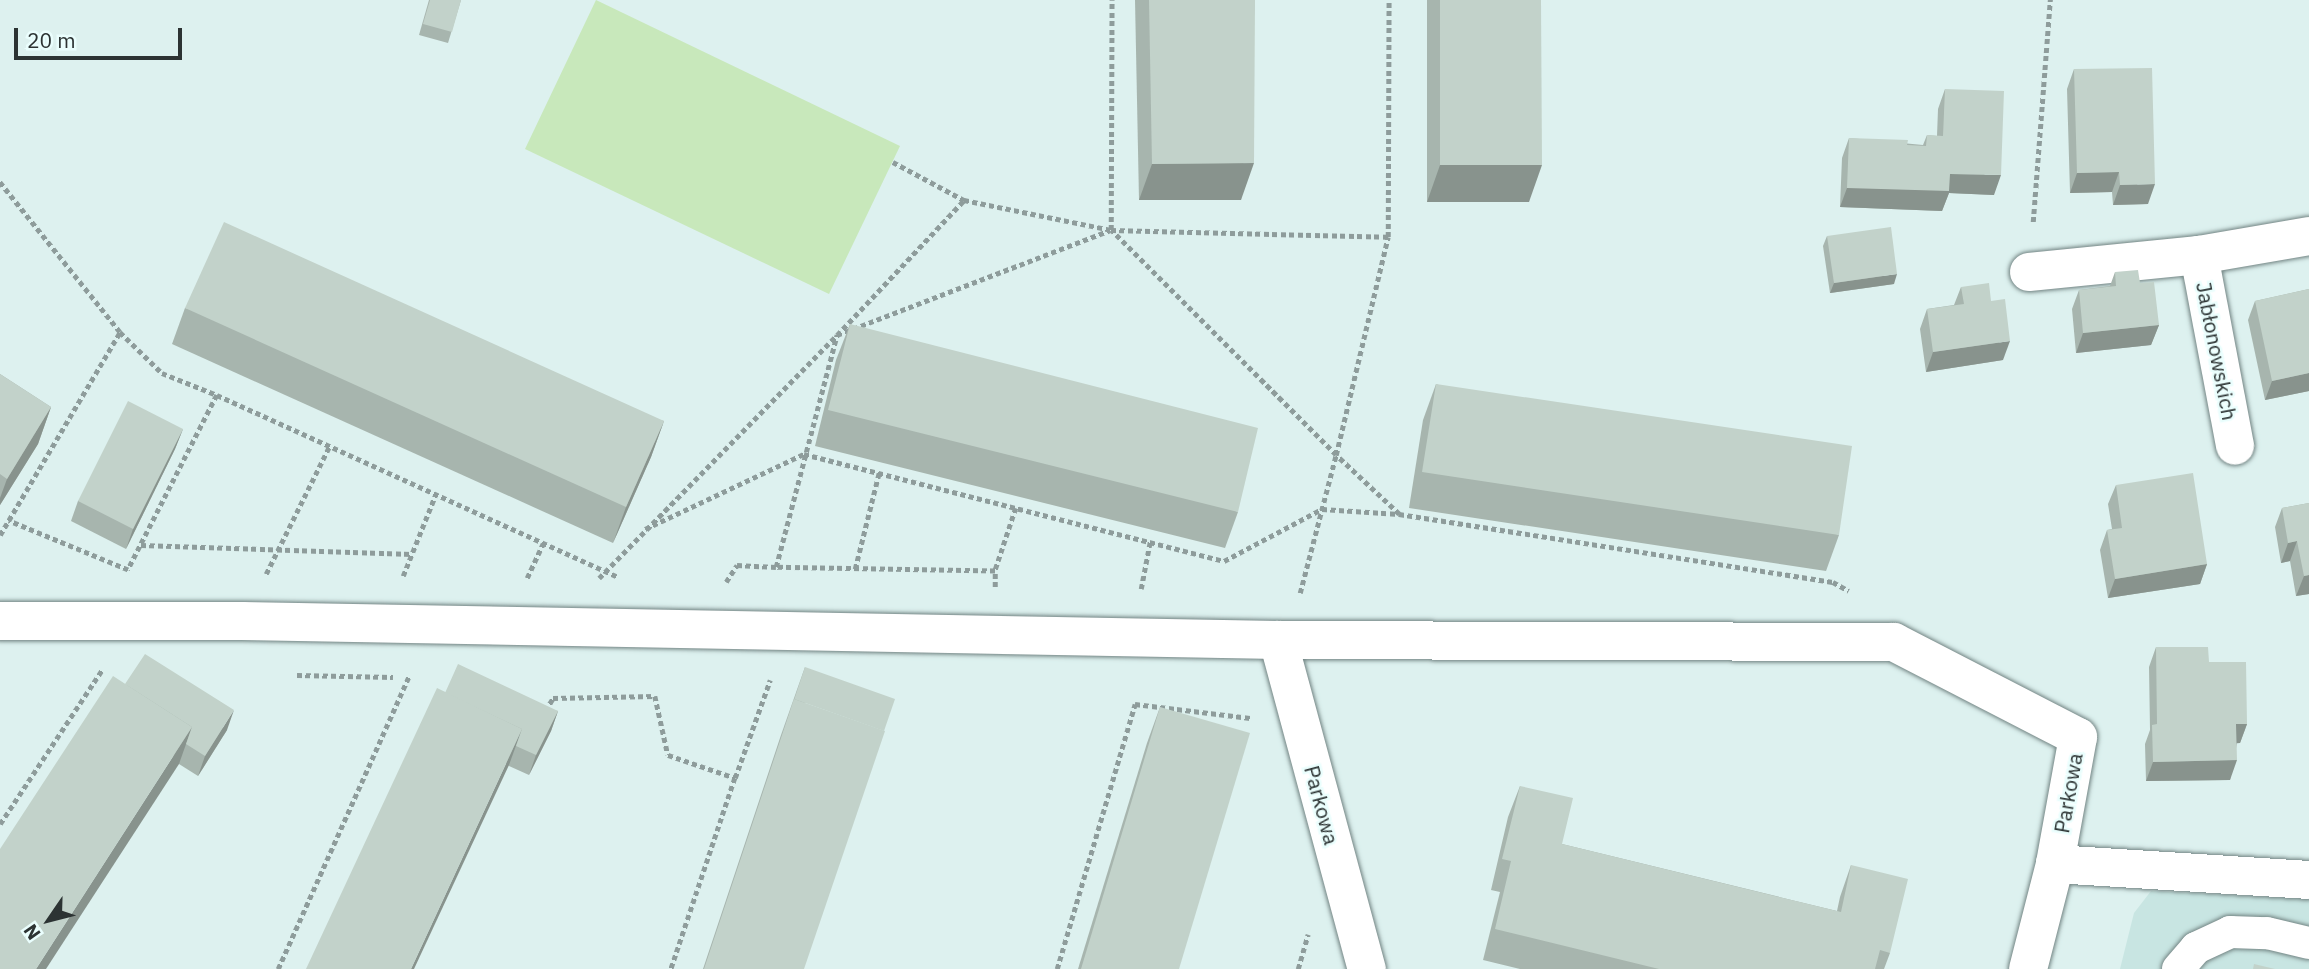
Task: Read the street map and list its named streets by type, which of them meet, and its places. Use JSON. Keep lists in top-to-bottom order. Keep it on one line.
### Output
{"streets":{"street":["Jabłonowskich","Parkowa"]},"scale_bar":"20 m","north":"bottom left"}
